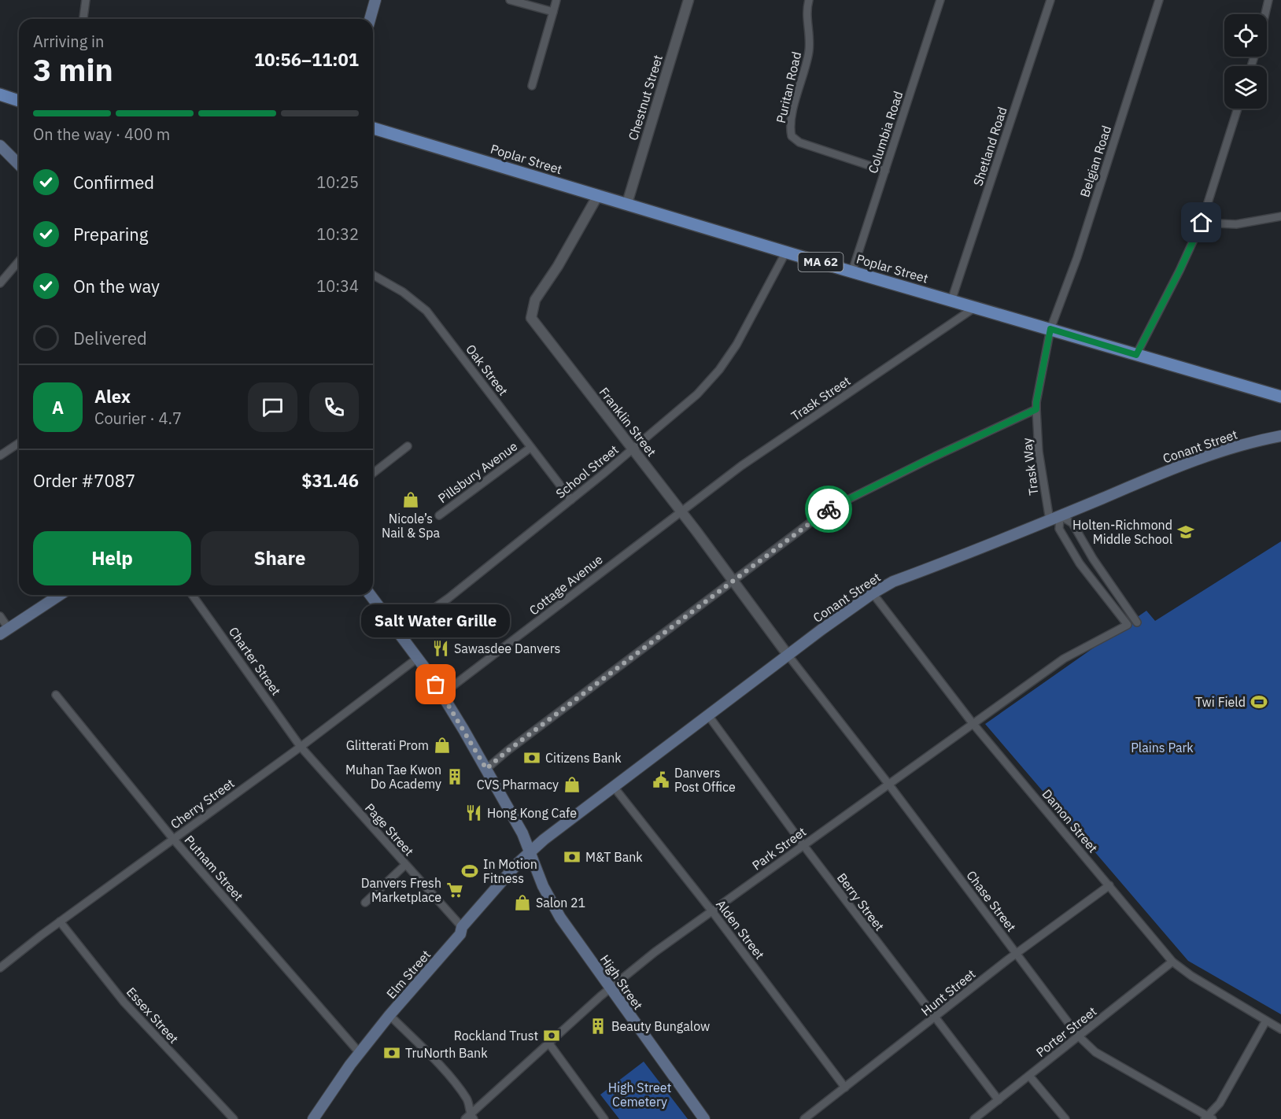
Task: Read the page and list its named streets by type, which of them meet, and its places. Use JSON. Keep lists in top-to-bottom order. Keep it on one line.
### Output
{"streets":{"main road":["Poplar Street","MA 62","Conant Street","Elm Street","High Street"],"street":["Puritan Road","Chestnut Street","Columbia Road","Shetland Road","Belgian Road","Oak Street","Trask Street","Franklin Street","Trask Way","School Street","Pillsbury Avenue","Cottage Avenue","Charter Street","Cherry Street","Damon Street","Page Street","Park Street","Putnam Street","Chase Street","Berry Street","Alden Street","Hunt Street","Essex Street","Porter Street"]},"crossings":[["Puritan Road","Columbia Road"],["Chestnut Street","Poplar Street"],["Columbia Road","Poplar Street"],["Shetland Road","Poplar Street"],["Poplar Street","Belgian Road"],["Poplar Street","Trask Street"],["Poplar Street","Franklin Street"],["Poplar Street","School Street"],["Belgian Road","Trask Way"],["Oak Street","School Street"],["Oak Street","Pillsbury Avenue"],["Trask Street","Franklin Street"],["Trask Street","Cottage Avenue"],["Franklin Street","Conant Street"],["Franklin Street","School Street"],["Franklin Street","Cottage Avenue"],["Franklin Street","Chase Street"],["Conant Street","Trask Way"],["Conant Street","Damon Street"],["Conant Street","Park Street"],["Conant Street","Chase Street"],["Conant Street","Berry Street"],["Conant Street","Alden Street"],["Conant Street","Elm Street"],["Conant Street","High Street"],["School Street","High Street"],["Cottage Avenue","High Street"],["Charter Street","Cherry Street"],["Charter Street","Page Street"],["Cherry Street","Page Street"],["Cherry Street","Putnam Street"],["Cherry Street","High Street"],["Cherry Street","Essex Street"],["Damon Street","Park Street"],["Damon Street","Hunt Street"],["Damon Street","Porter Street"],["Page Street","Elm Street"],["Park Street","Chase Street"],["Park Street","Berry Street"],["Park Street","Alden Street"],["Park Street","High Street"],["Putnam Street","Elm Street"],["Chase Street","Hunt Street"],["Chase Street","Porter Street"],["Berry Street","Hunt Street"],["Berry Street","Porter Street"],["Alden Street","Hunt Street"],["Elm Street","High Street"]],"parks":["Plains Park","High Street Cemetery"],"places":{"shop":["Nicole’s Nail & Spa","Glitterati Prom","CVS Pharmacy","Salon 21"],"school or university":["Holten-Richmond Middle School"],"restaurant":["Sawasdee Danvers","Hong Kong Cafe"],"other":["Salt Water Grille"],"sports":["Twi Field","In Motion Fitness"],"bank":["Citizens Bank","M&T Bank","Rockland Trust","TruNorth Bank"],"building":["Muhan Tae Kwon Do Academy","Beauty Bungalow"],"public building":["Danvers Post Office"],"supermarket":["Danvers Fresh Marketplace"]},"page":{"heading":["3 min","Arriving in","10:56–11:01"],"panel":["Alex","Courier · 4.7","Order #7087","$31.46"],"bar":"On the way · 400 m","list":[["Confirmed","10:25"],["Preparing","10:32"],["On the way","10:34"],"Delivered"],"round":"A","buttons":["Help","Share"],"bubble":"Salt Water Grille"}}
